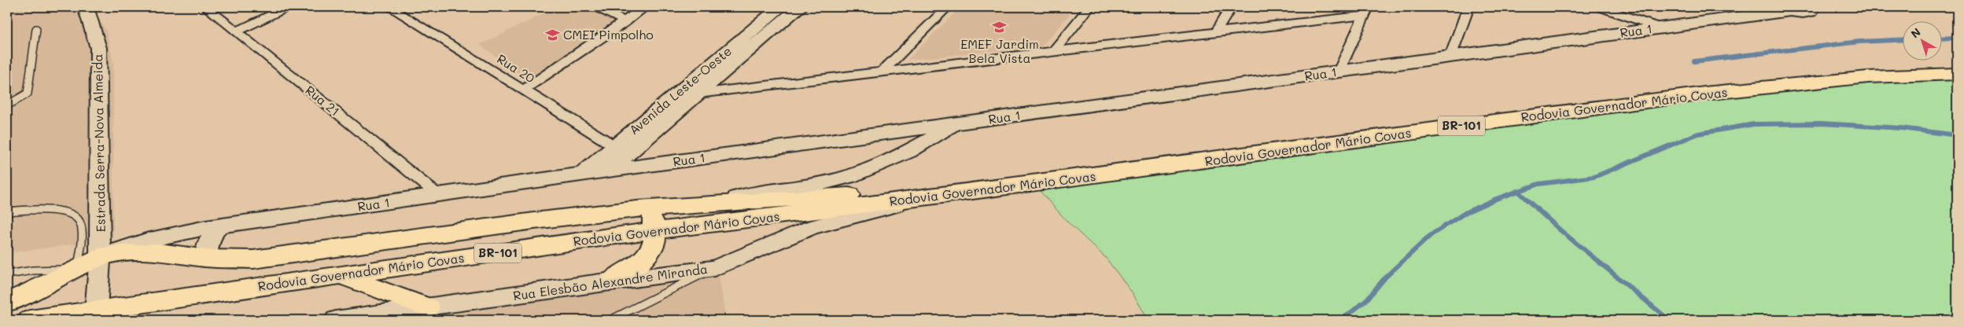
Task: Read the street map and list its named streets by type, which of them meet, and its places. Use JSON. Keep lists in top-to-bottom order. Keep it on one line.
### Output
{"streets":{"main road":["Rodovia Governador Mário Covas","BR-101"],"street":["Rua 1","Rua 20","Avenida Leste-Oeste","Rua 21","Estrada Serra-Nova Almeida","Rua Elesbão Alexandre Miranda"]},"crossings":[["Rua 1","Avenida Leste-Oeste"],["Rua 1","Rua 21"],["Rua 1","Estrada Serra-Nova Almeida"],["Rua 20","Avenida Leste-Oeste"],["Rodovia Governador Mário Covas","Rua Elesbão Alexandre Miranda"]],"places":{"school or university":["EMEF Jardim Bela Vista","CMEI Pimpolho"]},"north":"top left"}
